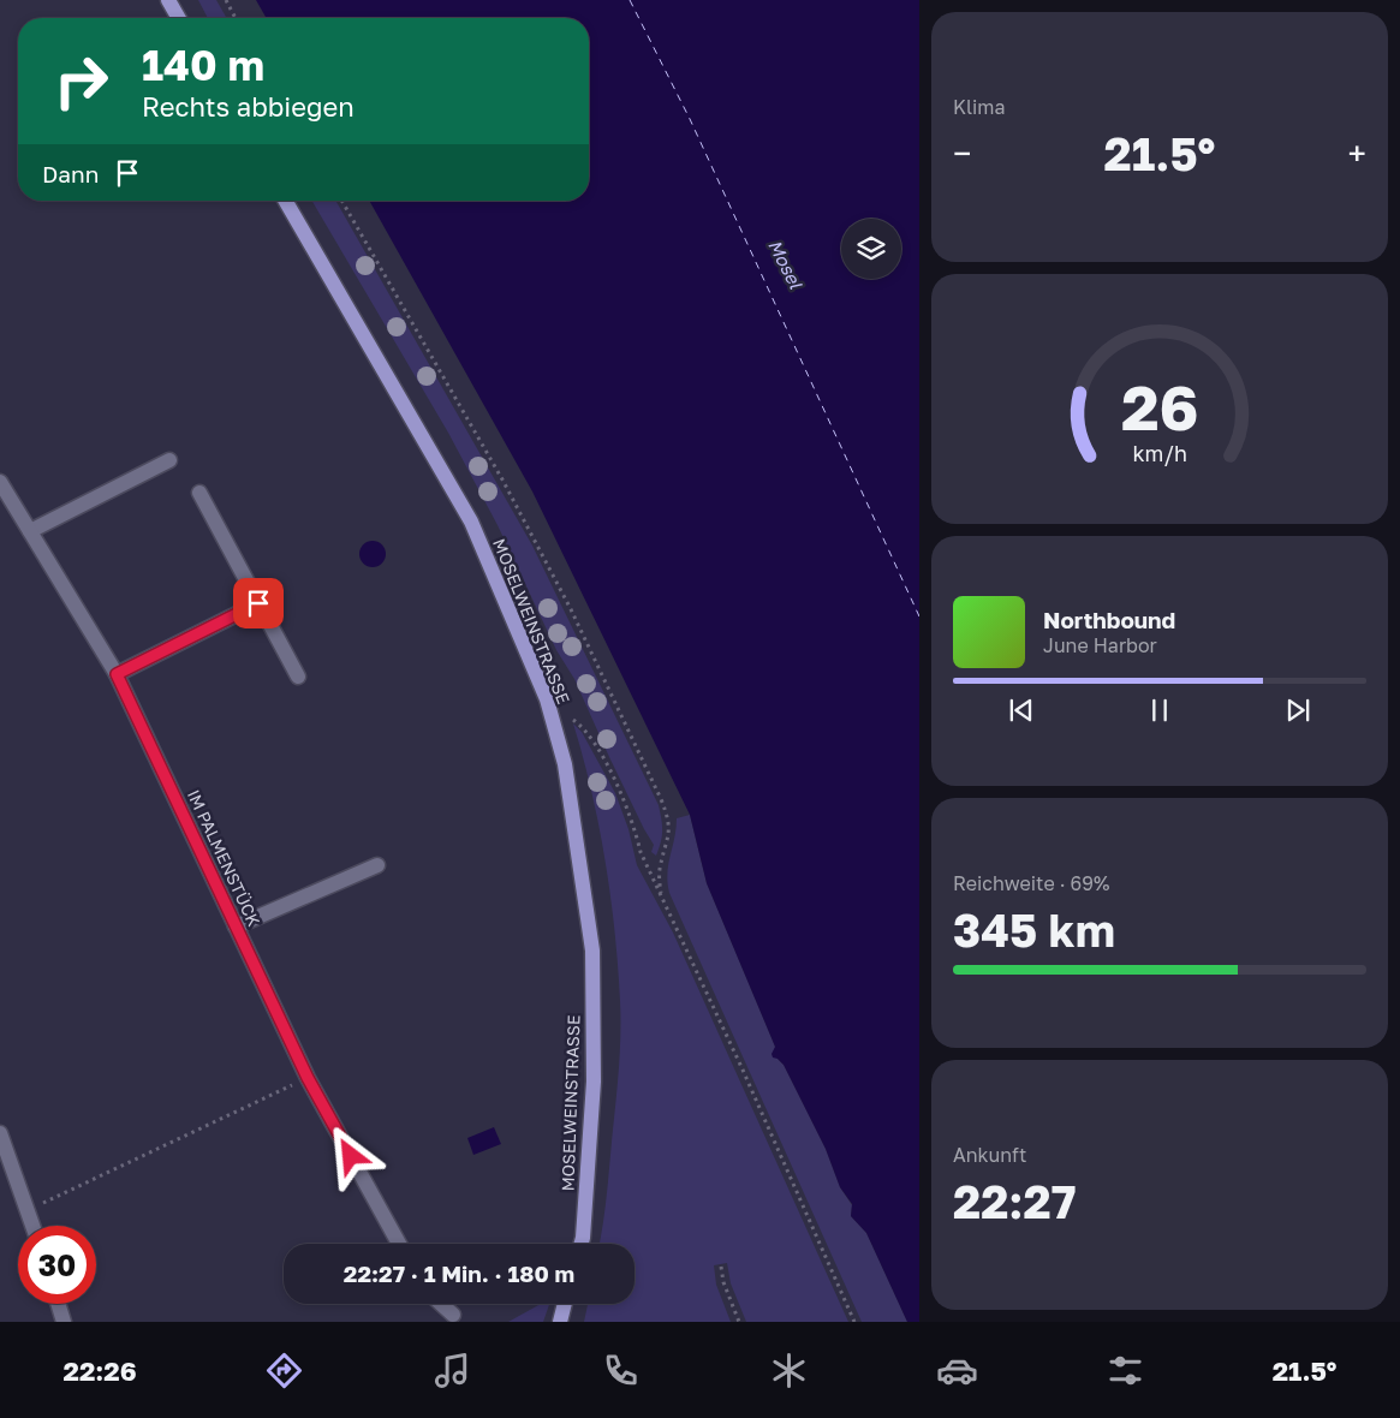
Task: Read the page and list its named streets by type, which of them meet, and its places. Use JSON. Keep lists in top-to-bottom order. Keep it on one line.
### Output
{"streets":{"main road":["MOSELWEINSTRASSE"],"street":["IM PALMENSTÜCK"]},"water":["Mosel"],"page":{"tile":["Klima",["Reichweite · 69%","345 km"],["Ankunft","22:27"]],"turn":["140 m","Rechts abbiegen"],"heat":["−","21.5°","+"],"then":"Dann","song":["Northbound","June Harbor"],"limit":"30","trip":"22:27 · 1 Min. · 180 m","tabs":["22:26","21.5°"],"gauge":["26","km/h"]}}
